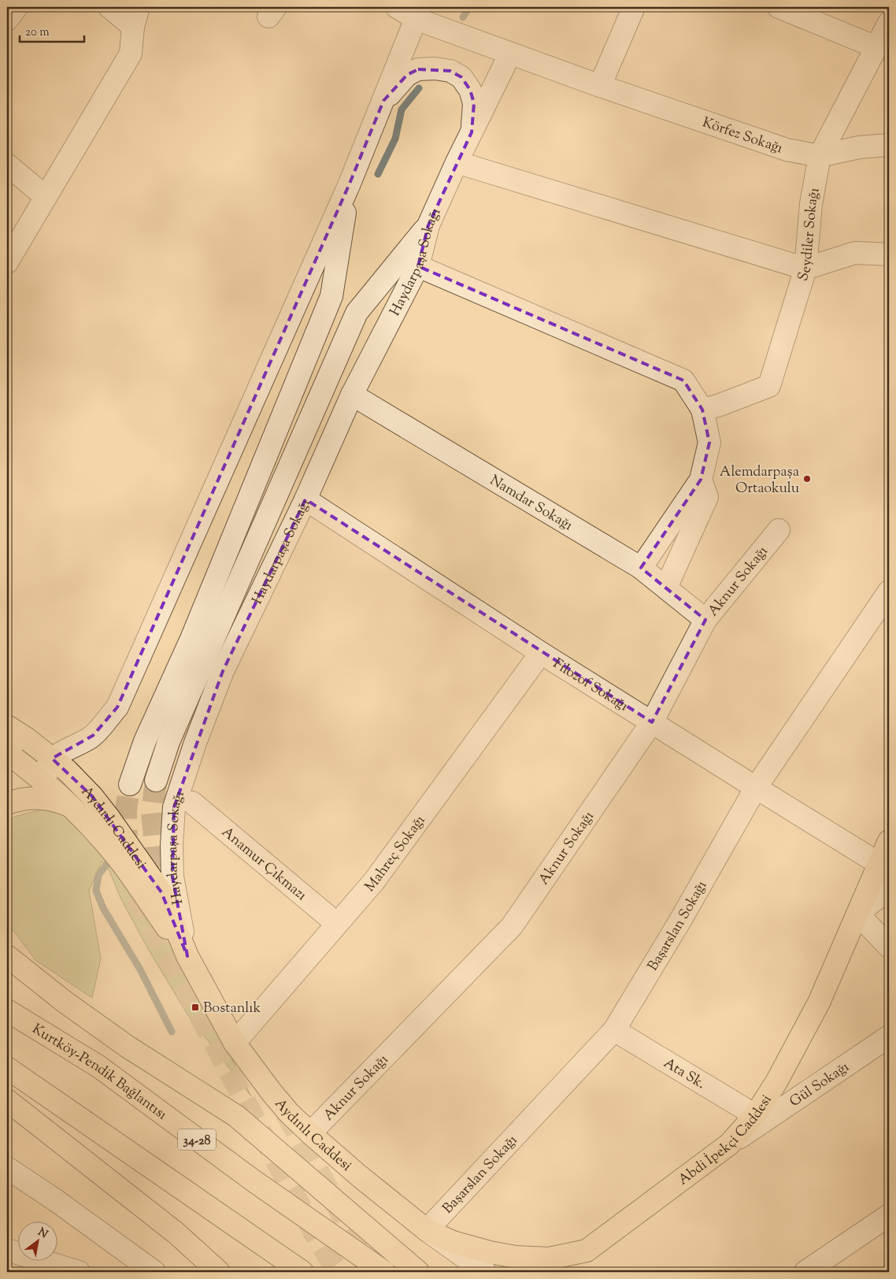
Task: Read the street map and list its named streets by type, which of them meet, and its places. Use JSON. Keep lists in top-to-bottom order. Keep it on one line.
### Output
{"streets":{"main road":["Aydınlı Caddesi","Kurtköy-Pendik Bağlantısı","Abdi İpekçi Caddesi","34-28"],"street":["Körfez Sokağı","Seydiler Sokağı","Haydarpaşa Sokağı","Namdar Sokağı","Aknur Sokağı","Filozof Sokağı","Mahreç Sokağı","Anamur Çıkmazı","Başarslan Sokağı","Ata Sk.","Gül Sokağı"]},"crossings":[["Körfez Sokağı","Seydiler Sokağı"],["Körfez Sokağı","Haydarpaşa Sokağı"],["Haydarpaşa Sokağı","Namdar Sokağı"],["Haydarpaşa Sokağı","Filozof Sokağı"],["Haydarpaşa Sokağı","Aydınlı Caddesi"],["Namdar Sokağı","Aknur Sokağı"],["Aknur Sokağı","Filozof Sokağı"],["Aknur Sokağı","Aydınlı Caddesi"],["Filozof Sokağı","Mahreç Sokağı"],["Filozof Sokağı","Başarslan Sokağı"],["Filozof Sokağı","Abdi İpekçi Caddesi"],["Aydınlı Caddesi","Mahreç Sokağı"],["Aydınlı Caddesi","Başarslan Sokağı"],["Aydınlı Caddesi","Abdi İpekçi Caddesi"],["Mahreç Sokağı","Anamur Çıkmazı"],["Başarslan Sokağı","Ata Sk."],["Başarslan Sokağı","Abdi İpekçi Caddesi"],["Ata Sk.","Abdi İpekçi Caddesi"],["Gül Sokağı","Abdi İpekçi Caddesi"]],"places":{"other":["Alemdarpaşa Ortaokulu"],"transit":["Bostanlık"]},"scale_bar":"20 m","north":"top right"}
